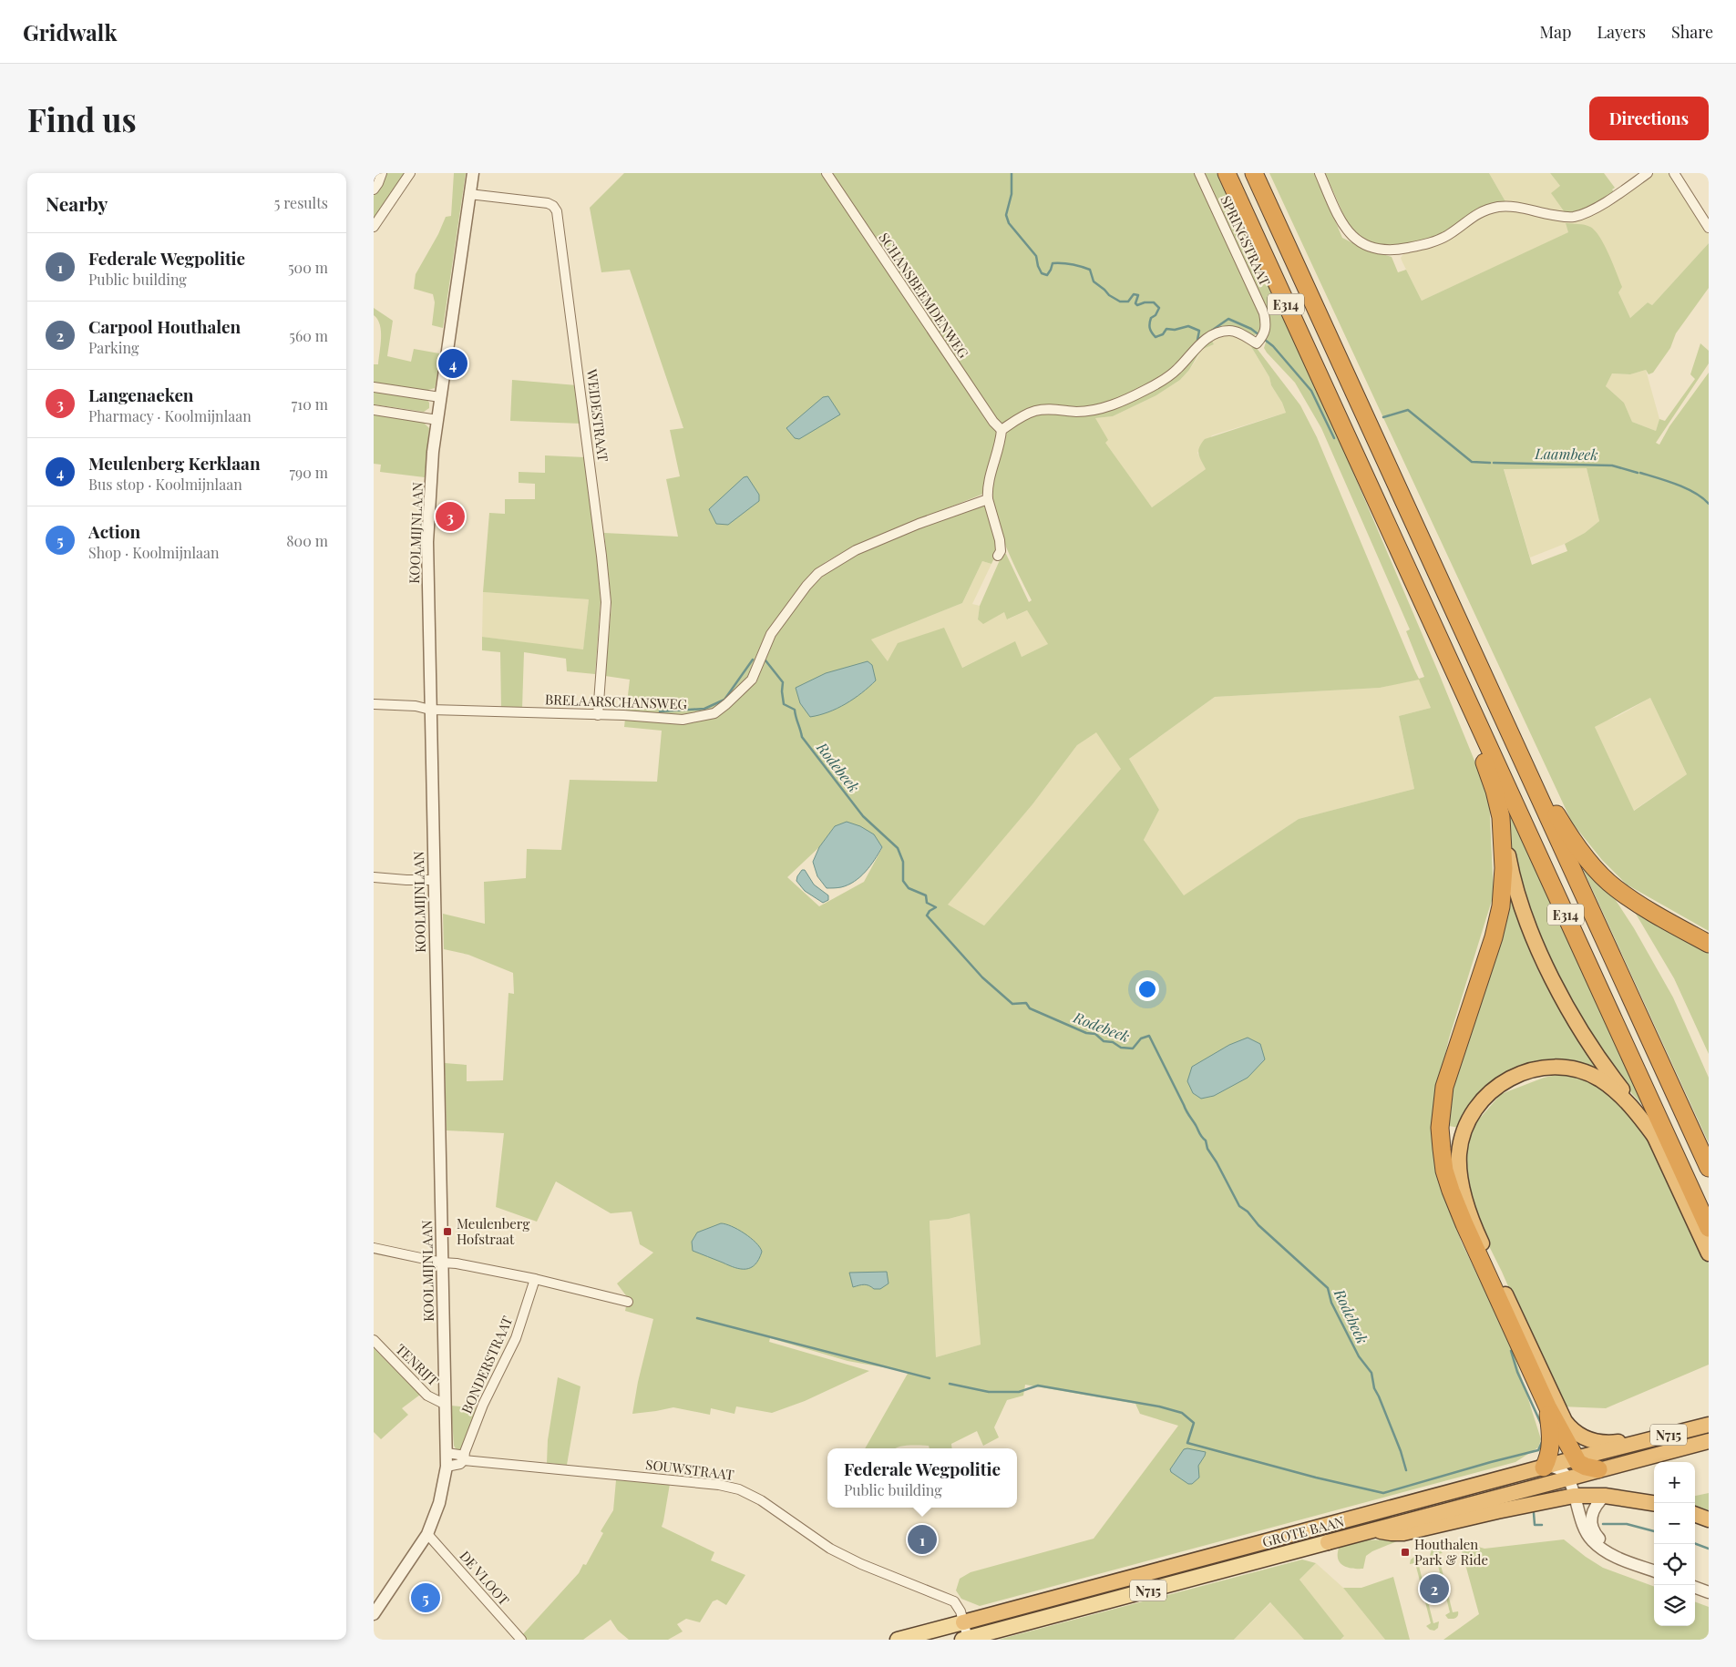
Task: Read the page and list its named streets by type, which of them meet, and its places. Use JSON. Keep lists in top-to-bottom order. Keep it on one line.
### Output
{"streets":{"highway":["E314","N715","GROTE BAAN"],"street":["SPRINGSTRAAT","SCHANSBEEMDENWEG","WEIDESTRAAT","KOOLMIJNLAAN","BRELAARSCHANSWEG","TENRIJT","BONDERSTRAAT","SOUWSTRAAT","DE VLOOT"]},"crossings":[["SPRINGSTRAAT","SCHANSBEEMDENWEG"],["E314","GROTE BAAN"],["WEIDESTRAAT","KOOLMIJNLAAN"],["WEIDESTRAAT","BRELAARSCHANSWEG"],["KOOLMIJNLAAN","BRELAARSCHANSWEG"],["KOOLMIJNLAAN","TENRIJT"],["KOOLMIJNLAAN","SOUWSTRAAT"],["KOOLMIJNLAAN","DE VLOOT"],["BONDERSTRAAT","SOUWSTRAAT"],["SOUWSTRAAT","GROTE BAAN"]],"water":["Laambeek","Rodebeek"],"places":{"transit":["Meulenberg Hofstraat","Houthalen Park & Ride"]},"page":{"header":"Gridwalk","nav":["Map","Layers","Share"],"buttons":"Directions","title":"Find us","heading":["Nearby","5 results"],"list":[{"mark":"1","name":"Federale Wegpolitie","note":"Public building","value":"500 m"},{"mark":"2","name":"Carpool Houthalen","note":"Parking","value":"560 m"},{"mark":"3","name":"Langenaeken","note":"Pharmacy · Koolmijnlaan","value":"710 m"},{"mark":"4","name":"Meulenberg Kerklaan","note":"Bus stop · Koolmijnlaan","value":"790 m"},{"mark":"5","name":"Action","note":"Shop · Koolmijnlaan","value":"800 m"}],"pins":["4","3","1","2","5"],"popup":["Federale Wegpolitie","Public building"],"map_buttons":["+","−"]}}
